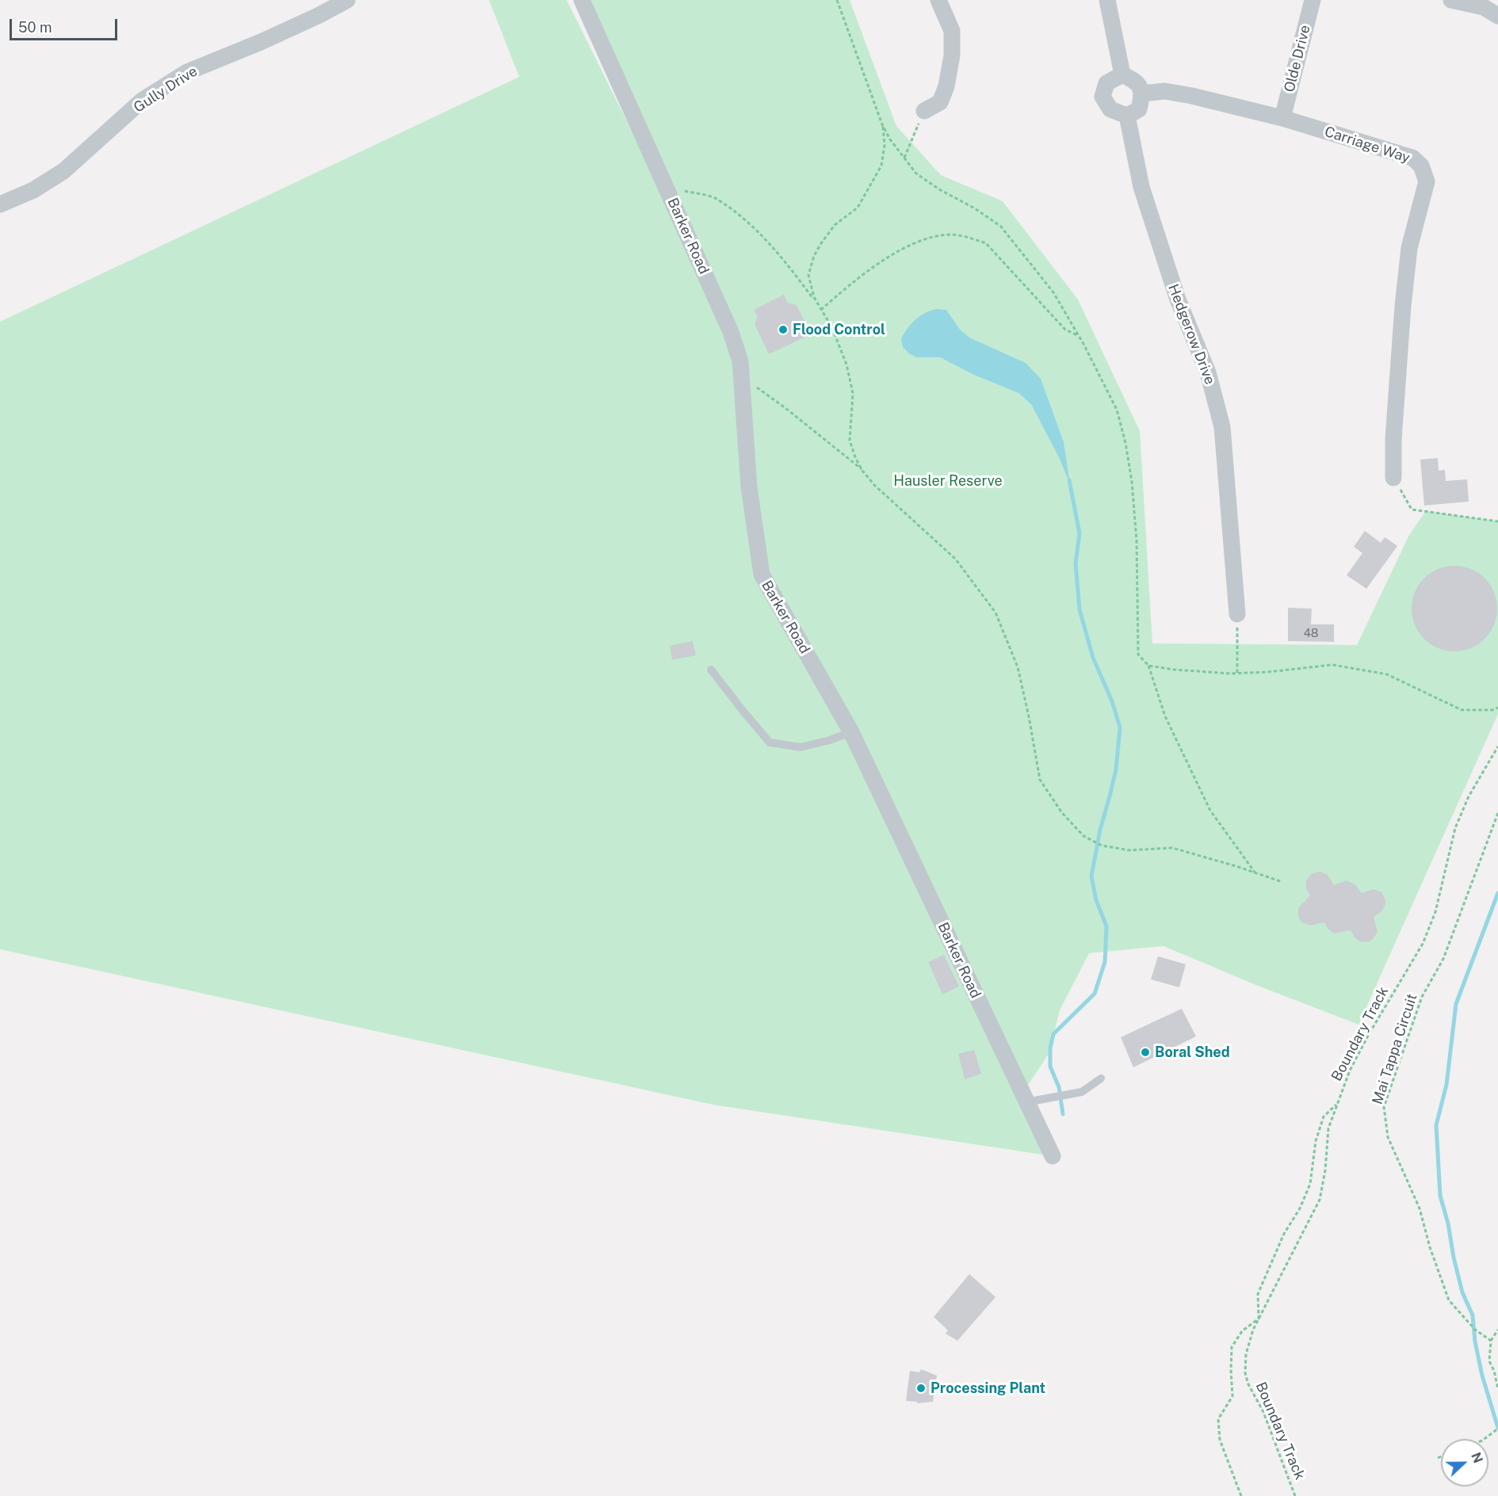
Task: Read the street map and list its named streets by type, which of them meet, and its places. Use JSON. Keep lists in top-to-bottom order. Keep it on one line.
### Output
{"streets":{"street":["Olde Drive","Gully Drive","Carriage Way","Barker Road","Hedgerow Drive"],"path":["Boundary Track","Mai Tappa Circuit"]},"crossings":[["Olde Drive","Carriage Way"],["Carriage Way","Hedgerow Drive"]],"parks":["Hausler Reserve"],"places":["Flood Control","Boral Shed","Processing Plant"],"house_numbers":["48"],"scale_bar":"50 m","north":"right"}
